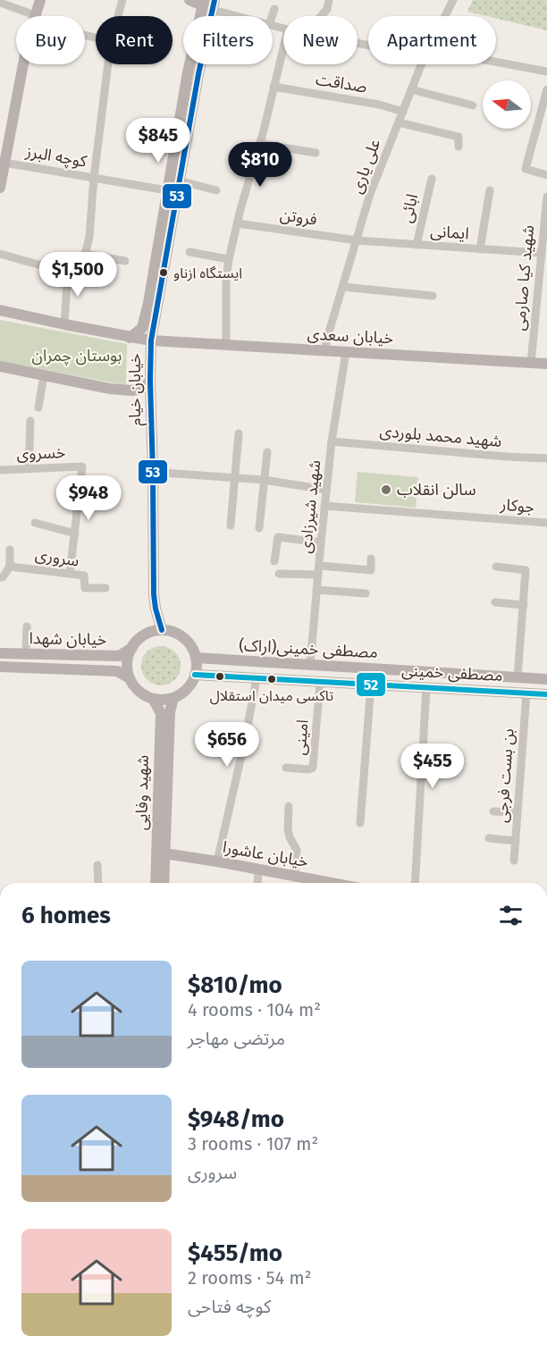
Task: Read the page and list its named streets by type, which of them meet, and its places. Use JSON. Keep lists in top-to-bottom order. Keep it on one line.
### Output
{"streets":{"main road":["خیابان سعدی","خیابان خیام","خیابان شهدا","مصطفی خمینی(اراک)","مصطفی خمینی","شهید وفایی","خیابان عاشورا"],"street":["صداقت","کوچه البرز","علی یاری","ابائی","فروتن","ایمانی","شهید کیا صارمی","شهید محمد بلوردی","خسروی","جوکار","شهید شیرزادی","سروری","امینی","بن بست فرجی"]},"crossings":[["صداقت","علی یاری"],["علی یاری","فروتن"],["علی یاری","ایمانی"],["علی یاری","خیابان سعدی"],["ابائی","ایمانی"],["فروتن","ایمانی"],["ایمانی","شهید کیا صارمی"],["شهید کیا صارمی","خیابان سعدی"],["خیابان سعدی","خیابان خیام"],["خیابان سعدی","شهید شیرزادی"],["خیابان خیام","خیابان شهدا"],["خیابان خیام","مصطفی خمینی(اراک)"],["خیابان خیام","مصطفی خمینی"],["خیابان خیام","شهید وفایی"],["شهید محمد بلوردی","شهید شیرزادی"],["جوکار","شهید شیرزادی"],["شهید شیرزادی","مصطفی خمینی(اراک)"],["خیابان شهدا","مصطفی خمینی(اراک)"],["خیابان شهدا","مصطفی خمینی"],["خیابان شهدا","شهید وفایی"],["مصطفی خمینی(اراک)","مصطفی خمینی"],["مصطفی خمینی(اراک)","شهید وفایی"],["مصطفی خمینی","امینی"],["مصطفی خمینی","بن بست فرجی"],["مصطفی خمینی","شهید وفایی"],["شهید وفایی","خیابان عاشورا"]],"parks":["بوستان چمران"],"places":["ایستگاه ازناو","سالن انقلاب","تاکسی میدان استقلال"],"lines":["transit line 53","transit line 52"],"north":"left","page":{"chip":["Buy","Rent","Filters","New","Apartment"],"price":["$845","$810","$1,500","$948","$656","$455"],"heading":"6 homes","list":[{"name":"$810/mo","note":"4 rooms · 104 m² · مرتضی مهاجر"},{"name":"$948/mo","note":"3 rooms · 107 m² · سروری"},{"name":"$455/mo","note":"2 rooms · 54 m² · کوچه فتاحی"}]}}
